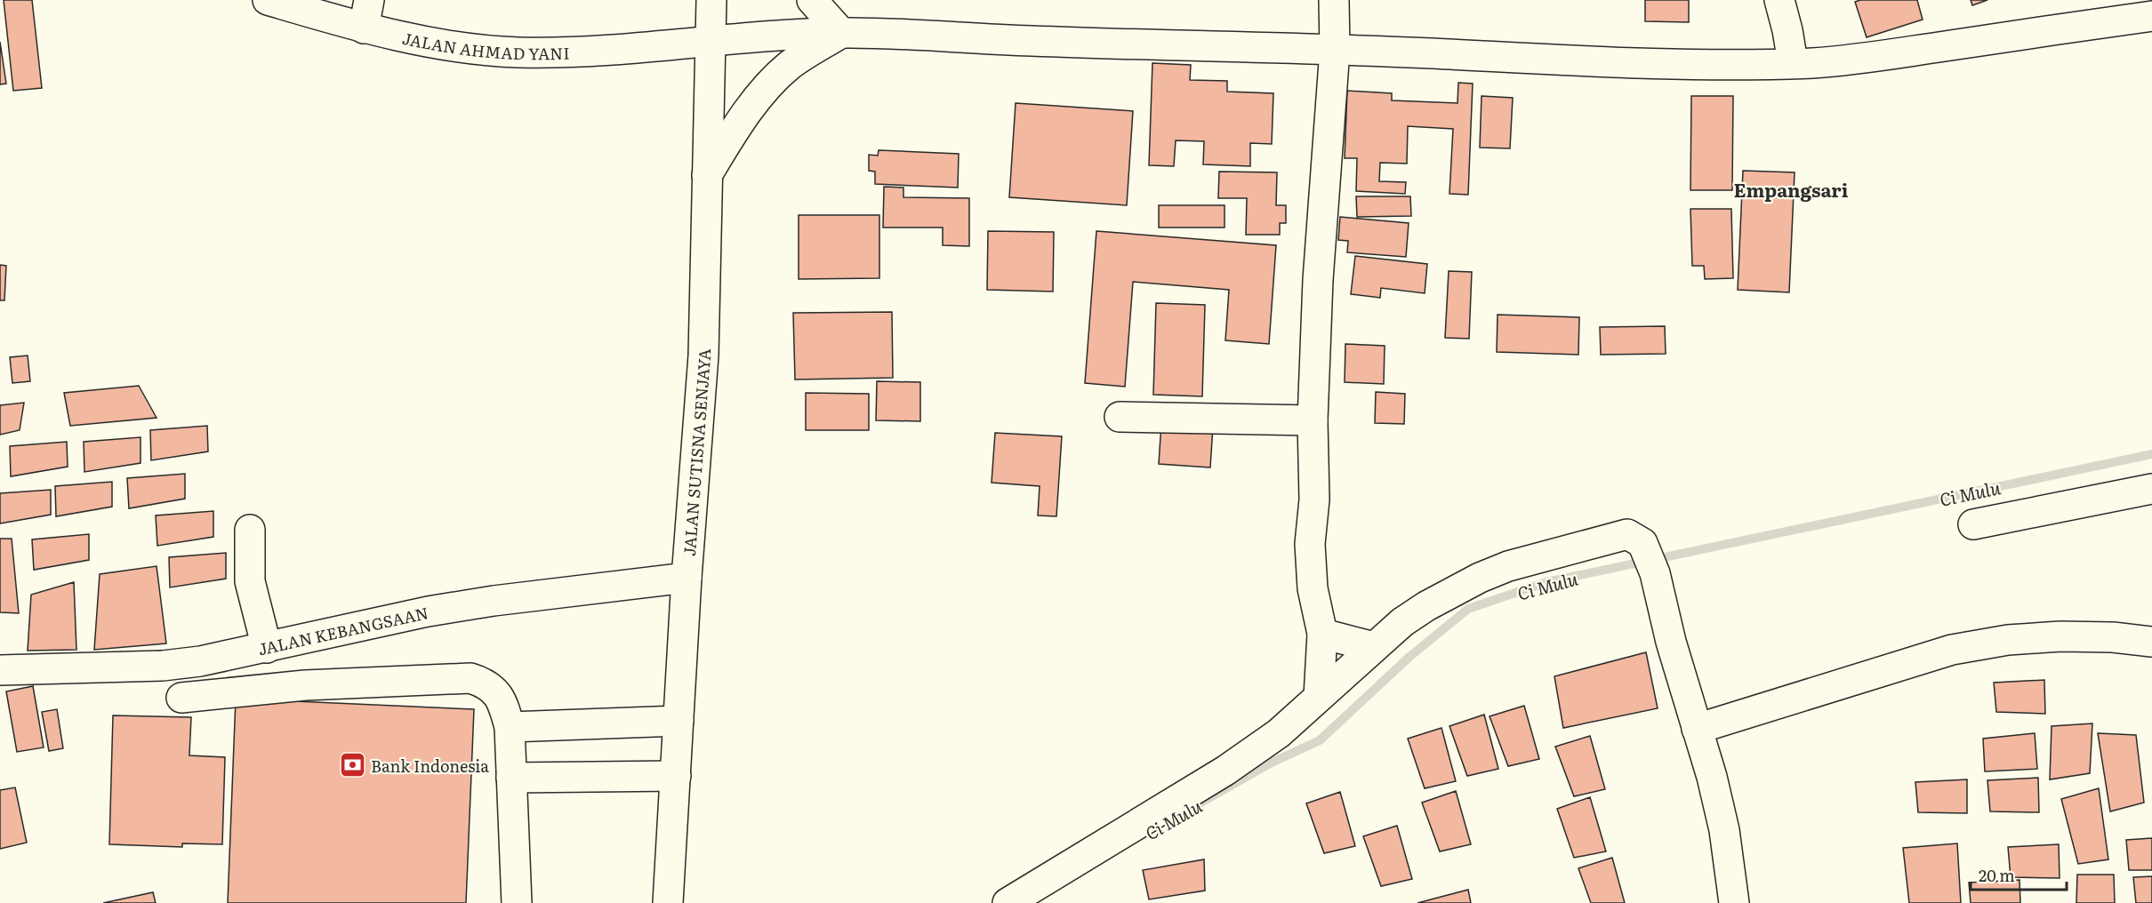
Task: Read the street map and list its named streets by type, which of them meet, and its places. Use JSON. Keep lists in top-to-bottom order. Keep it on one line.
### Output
{"streets":{"street":["JALAN AHMAD YANI","JALAN SUTISNA SENJAYA","JALAN KEBANGSAAN"]},"crossings":[["JALAN AHMAD YANI","JALAN SUTISNA SENJAYA"],["JALAN SUTISNA SENJAYA","JALAN KEBANGSAAN"]],"districts":["Empangsari"],"water":["Ci Mulu"],"places":{"bank":["Bank Indonesia"]},"scale_bar":"20 m"}
